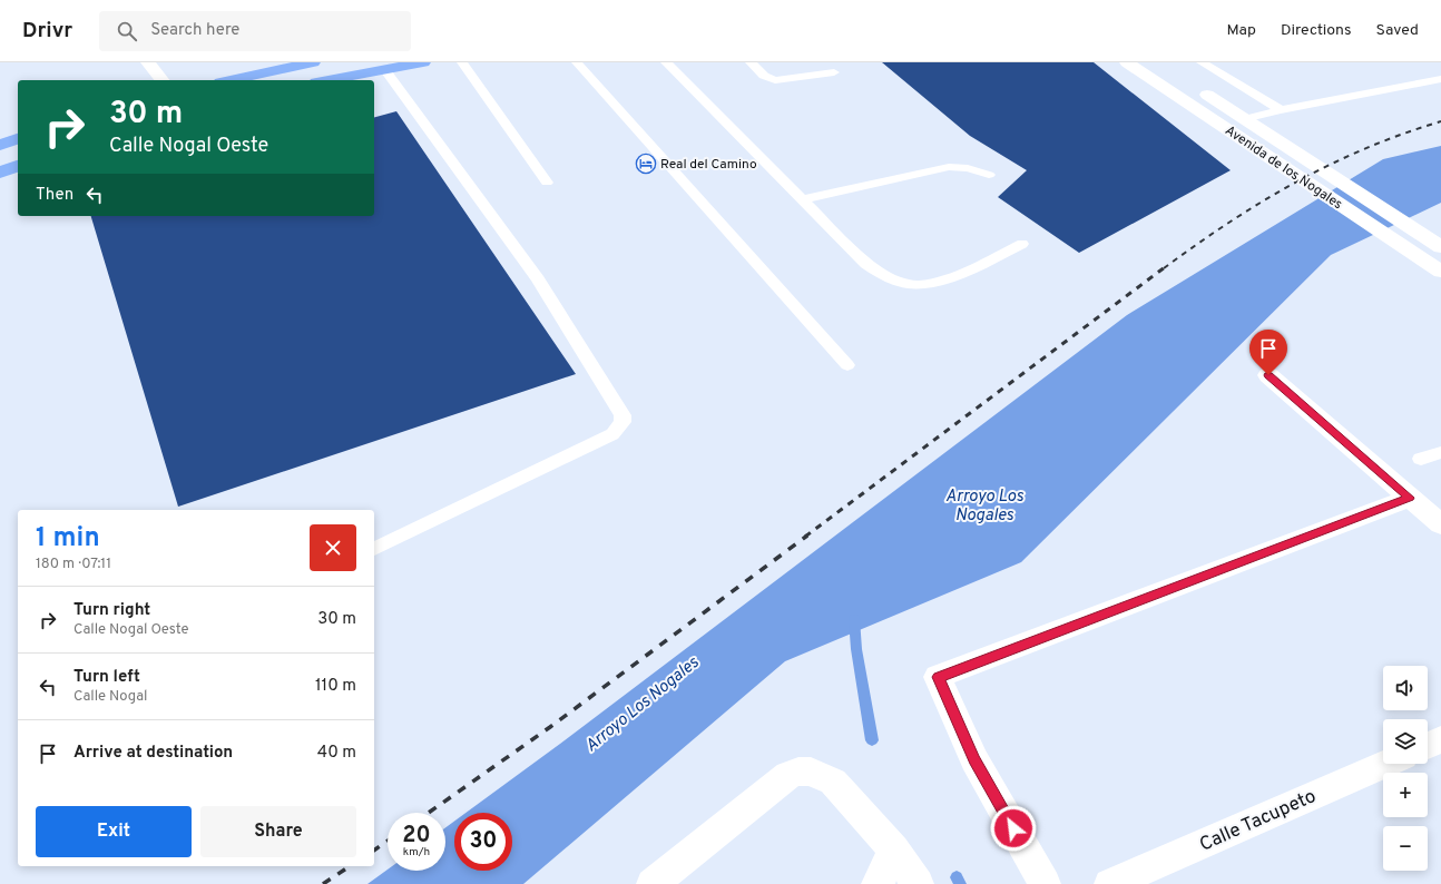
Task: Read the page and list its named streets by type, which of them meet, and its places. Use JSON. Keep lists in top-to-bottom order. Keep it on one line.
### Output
{"streets":{"street":["Avenida de los Nogales","Calle Tacupeto"]},"water":["Arroyo Los Nogales"],"places":{"hotel":["Real del Camino"]},"page":{"header":"Drivr","search":"Search here","nav":["Map","Directions","Saved"],"turn":["30 m","Calle Nogal Oeste"],"then":"Then","heading":["1 min","180 m · 07:11"],"list":[{"name":"Turn right","note":"Calle Nogal Oeste","value":"30 m"},{"name":"Turn left","note":"Calle Nogal","value":"110 m"},{"name":"Arrive at destination","value":"40 m"}],"map_buttons":["+","−"],"buttons":["Exit","Share"],"speed":"20 km/h","limit":"30"}}
